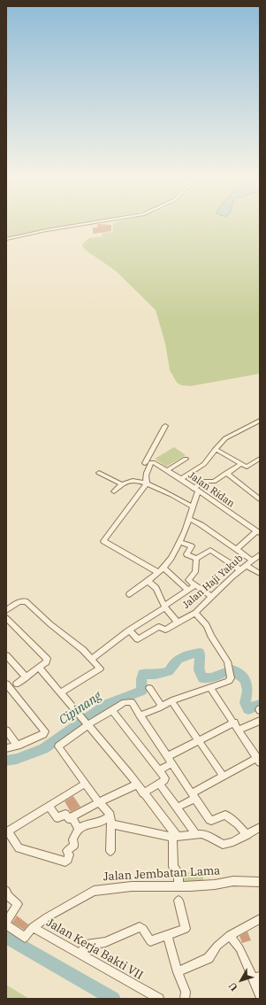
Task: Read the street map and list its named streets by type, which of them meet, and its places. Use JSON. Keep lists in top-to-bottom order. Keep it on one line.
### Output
{"streets":{"street":["Jalan Ridan","Jalan Haji Yakub","Jalan Jembatan Lama","Jalan Kerja Bakti VII"]},"crossings":[["Jalan Jembatan Lama","Jalan Kerja Bakti VII"]],"water":["Cipinang"],"north":"bottom left"}
